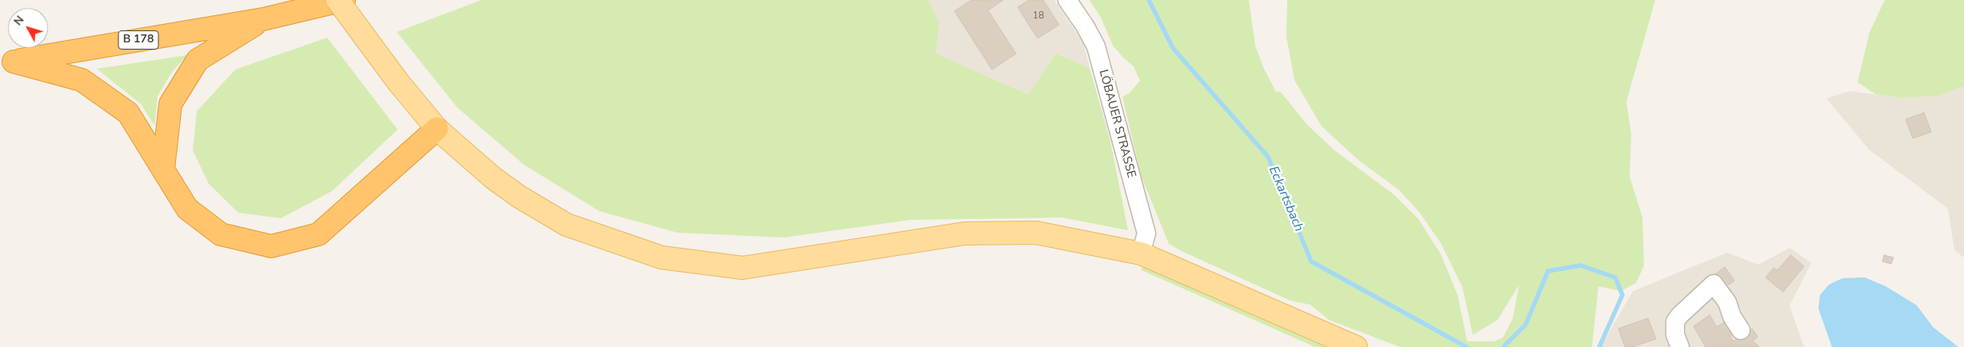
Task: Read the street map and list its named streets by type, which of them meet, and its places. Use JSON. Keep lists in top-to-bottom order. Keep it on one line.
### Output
{"streets":{"highway":["B 178"],"street":["LÖBAUER STRASSE"]},"water":["Eckartsbach"],"house_numbers":["18"],"north":"top left"}
